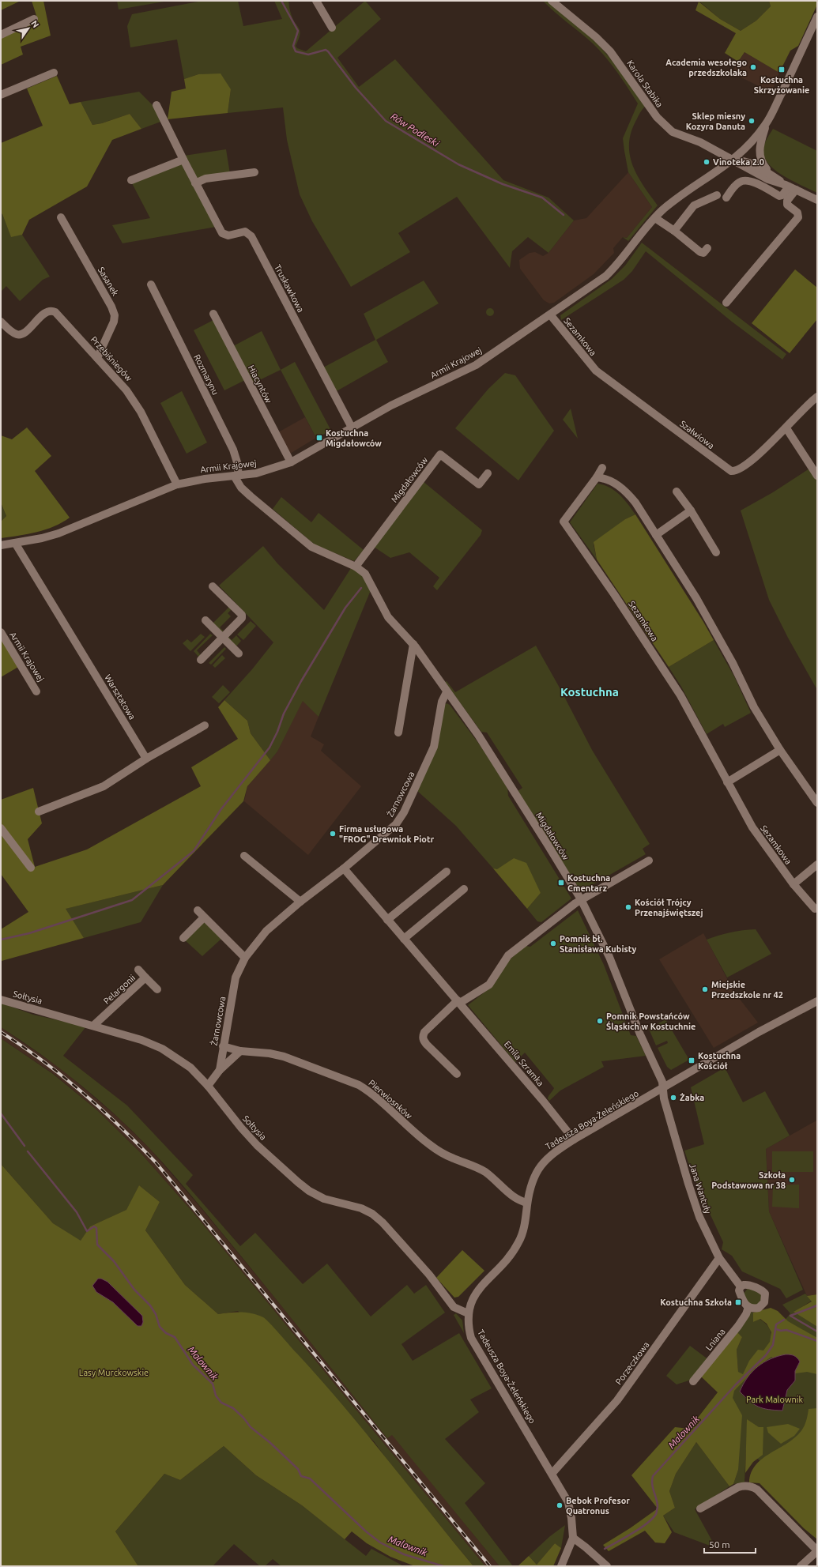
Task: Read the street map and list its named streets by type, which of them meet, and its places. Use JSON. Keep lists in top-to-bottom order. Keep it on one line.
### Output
{"streets":{"street":["Karola Stabika","Sasanek","Truskawkowa","Sezamkowa","Przebiśniegów","Armii Krajowej","Rozmarynu","Hiacyntów","Szałwiowa","Migdałowców","Warsztatowa","Żarnowcowa","Pelargonii","Sołtysia","Emila Szramka","Pierwiosnków","Tadeusza Boya-Żeleńskiego","Jana Wantuły","Lniana","Porzeczkowa"]},"crossings":[["Karola Stabika","Armii Krajowej"],["Sasanek","Przebiśniegów"],["Truskawkowa","Armii Krajowej"],["Sezamkowa","Armii Krajowej"],["Sezamkowa","Szałwiowa"],["Przebiśniegów","Armii Krajowej"],["Armii Krajowej","Rozmarynu"],["Armii Krajowej","Hiacyntów"],["Armii Krajowej","Migdałowców"],["Armii Krajowej","Warsztatowa"],["Rozmarynu","Migdałowców"],["Migdałowców","Żarnowcowa"],["Migdałowców","Tadeusza Boya-Żeleńskiego"],["Migdałowców","Jana Wantuły"],["Żarnowcowa","Sołtysia"],["Żarnowcowa","Emila Szramka"],["Żarnowcowa","Pierwiosnków"],["Pelargonii","Sołtysia"],["Sołtysia","Tadeusza Boya-Żeleńskiego"],["Emila Szramka","Tadeusza Boya-Żeleńskiego"],["Pierwiosnków","Tadeusza Boya-Żeleńskiego"],["Tadeusza Boya-Żeleńskiego","Jana Wantuły"],["Tadeusza Boya-Żeleńskiego","Porzeczkowa"],["Jana Wantuły","Lniana"],["Jana Wantuły","Porzeczkowa"]],"districts":["Kostuchna"],"water":["Rów Podleski","Malownik"],"parks":["Lasy Murckowskie","Park Malownik"],"places":{"other":["Academia wesołego przedszkolaka","Sklep miesny Kozyra Danuta","Vinoteka 2.0","Firma usługowa \"FROG\" Drewniok Piotr","Kościół Trójcy Przenajświętszej","Pomnik bł. Stanisława Kubisty","Miejskie Przedszkole nr 42","Pomnik Powstańców Śląskich w Kostuchnie","Żabka","Szkoła Podstawowa nr 38","Bebok Profesor Quatronus"],"transit":["Kostuchna Skrzyżowanie","Kostuchna Migdałowców","Kostuchna Cmentarz","Kostuchna Kościół","Kostuchna Szkoła"]},"scale_bar":"50 m","north":"top right"}
